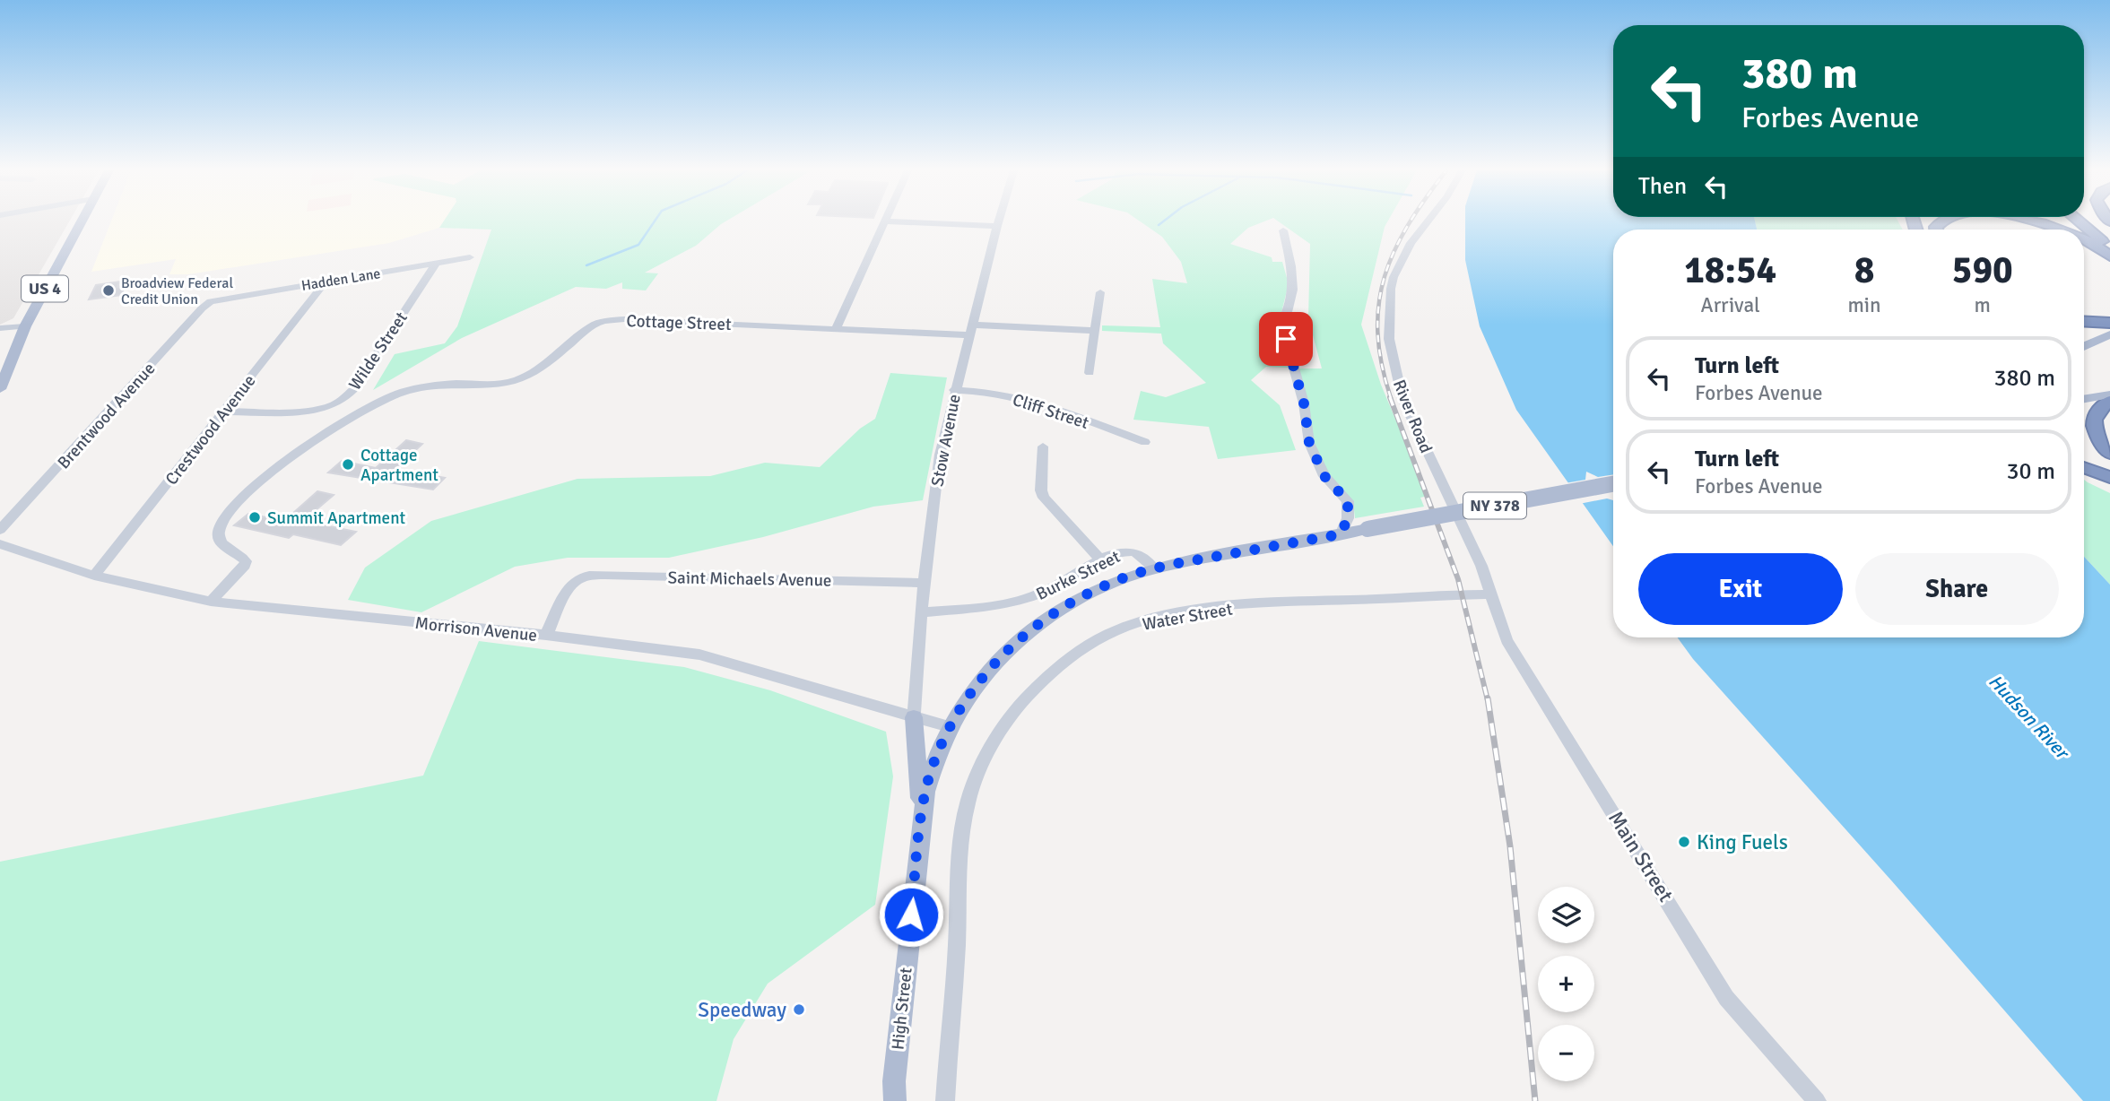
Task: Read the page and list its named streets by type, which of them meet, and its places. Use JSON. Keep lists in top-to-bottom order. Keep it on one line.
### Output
{"streets":{"main road":["US 4","NY 378","High Street"],"street":["Hadden Lane","Cottage Street","Wilde Street","Cliff Street","Brentwood Avenue","River Road","Crestwood Avenue","Stow Avenue","Burke Street","Saint Michaels Avenue","Water Street","Morrison Avenue","Main Street"]},"crossings":[["Hadden Lane","Wilde Street"],["Hadden Lane","Brentwood Avenue"],["Hadden Lane","Crestwood Avenue"],["Cottage Street","Stow Avenue"],["Cottage Street","Morrison Avenue"],["Wilde Street","Crestwood Avenue"],["Cliff Street","Stow Avenue"],["River Road","Water Street"],["River Road","Main Street"],["Crestwood Avenue","Morrison Avenue"],["Stow Avenue","Burke Street"],["Stow Avenue","Saint Michaels Avenue"],["Stow Avenue","Morrison Avenue"],["Burke Street","High Street"],["Saint Michaels Avenue","Morrison Avenue"],["Water Street","Main Street"],["Morrison Avenue","High Street"]],"water":["Hudson River"],"places":["Broadview Federal Credit Union","Cottage Apartment","Summit Apartment","King Fuels","Speedway"],"page":{"turn":["380 m","Forbes Avenue"],"then":"Then","eta":["18:54","Arrival","8","min","590","m"],"list":[{"name":"Turn left","note":"Forbes Avenue","value":"380 m"},{"name":"Turn left","note":"Forbes Avenue","value":"30 m"}],"buttons":["Exit","Share"],"map_buttons":["+","−"]}}
